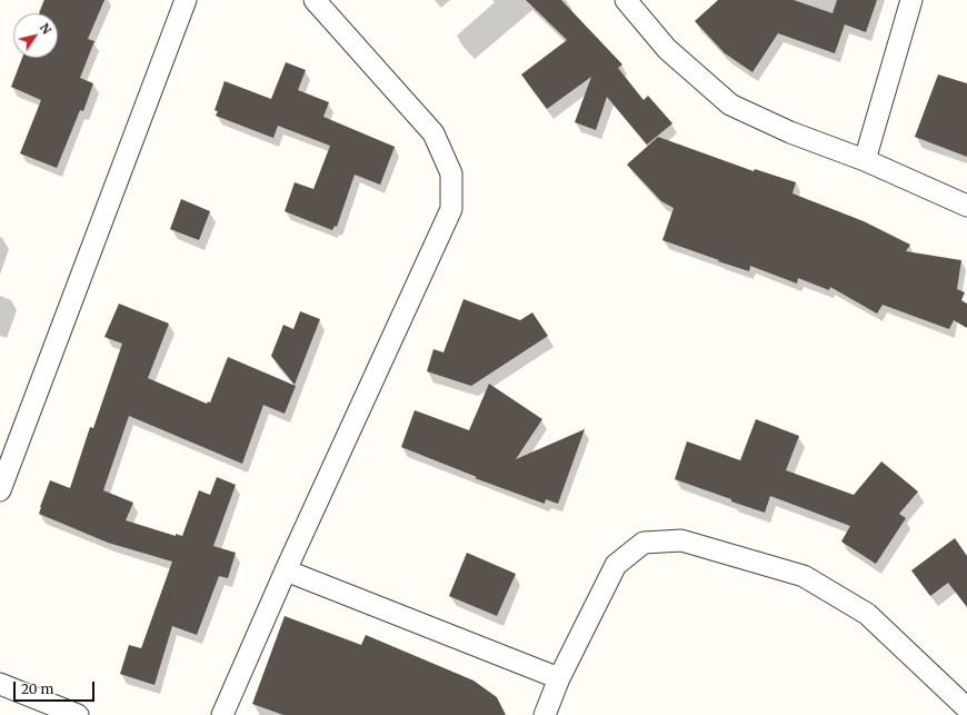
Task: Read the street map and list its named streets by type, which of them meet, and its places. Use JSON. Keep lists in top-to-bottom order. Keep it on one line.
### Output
{"scale_bar":"20 m","north":"top right"}
